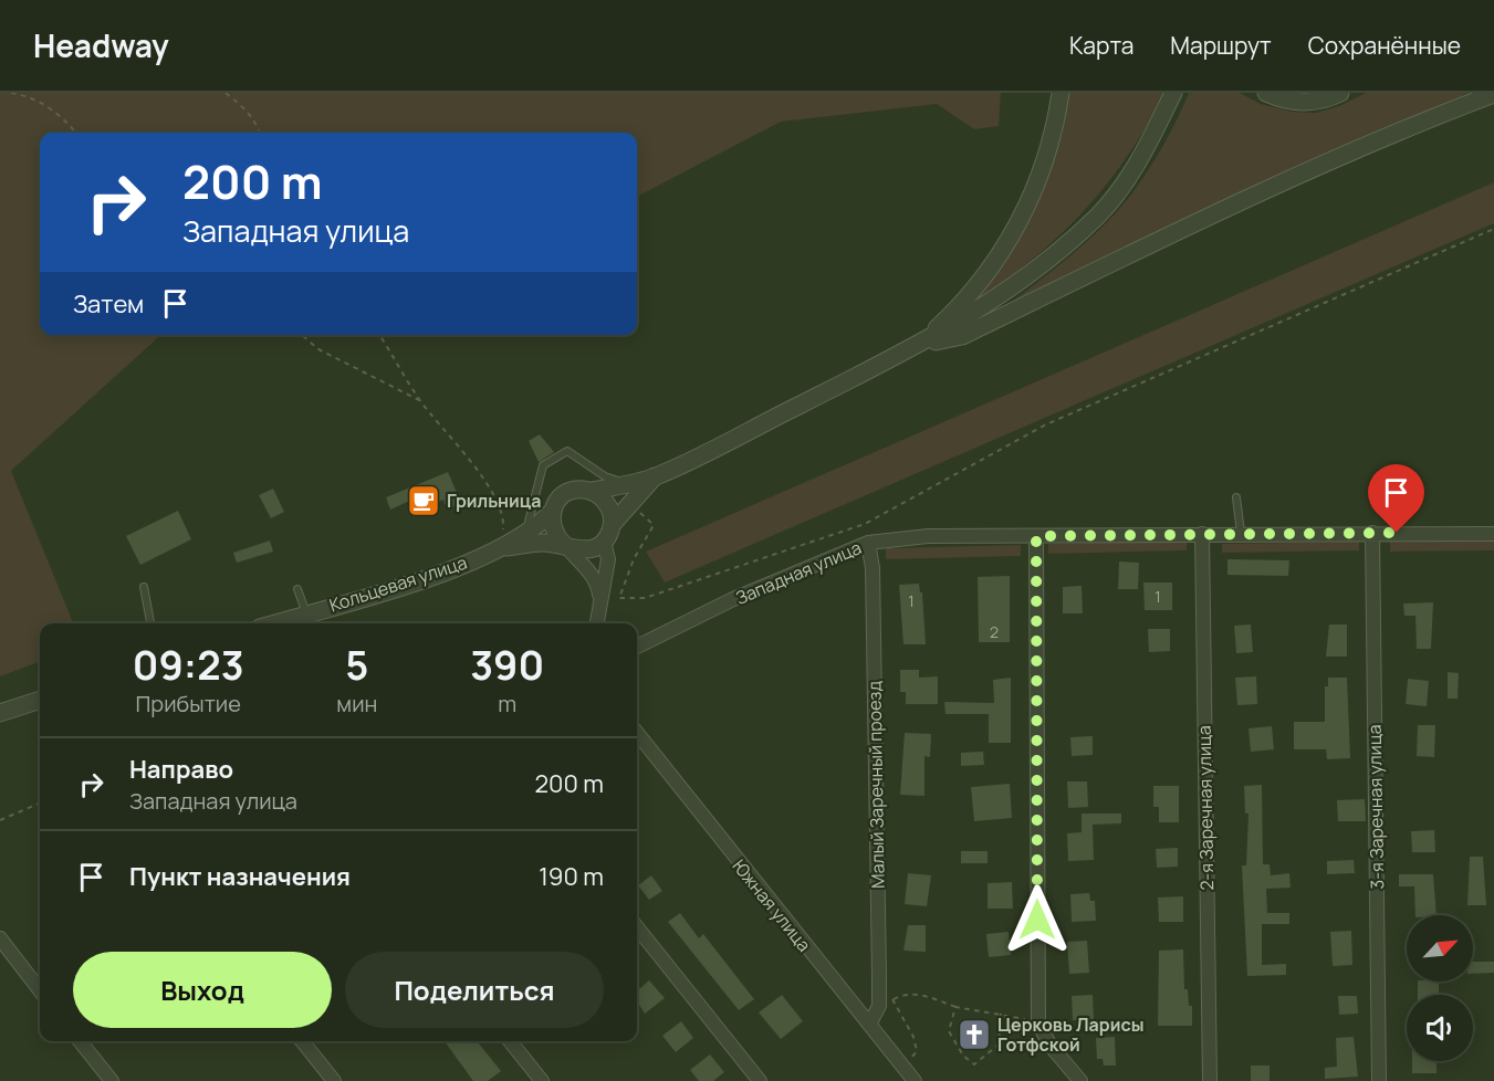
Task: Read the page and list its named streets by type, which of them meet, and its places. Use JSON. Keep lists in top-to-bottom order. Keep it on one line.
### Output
{"streets":{"street":["Западная улица","Кольцевая улица","Малый Заречный проезд","3-я Заречная улица","2-я Заречная улица","Южная улица"]},"crossings":[["Западная улица","Малый Заречный проезд"],["Западная улица","3-я Заречная улица"],["Западная улица","2-я Заречная улица"],["Малый Заречный проезд","Южная улица"]],"places":{"cafe":["Грильница"],"church":["Церковь Ларисы Готфской"]},"house_numbers":["1","1","2"],"north":"top right","page":{"header":"Headway","nav":["Карта","Маршрут","Сохранённые"],"turn":["200 m","Западная улица"],"then":"Затем","eta":["09:23","Прибытие","5","мин","390","m"],"list":[{"name":"Направо","note":"Западная улица","value":"200 m"},{"name":"Пункт назначения","value":"190 m"}],"buttons":["Выход","Поделиться"]}}
